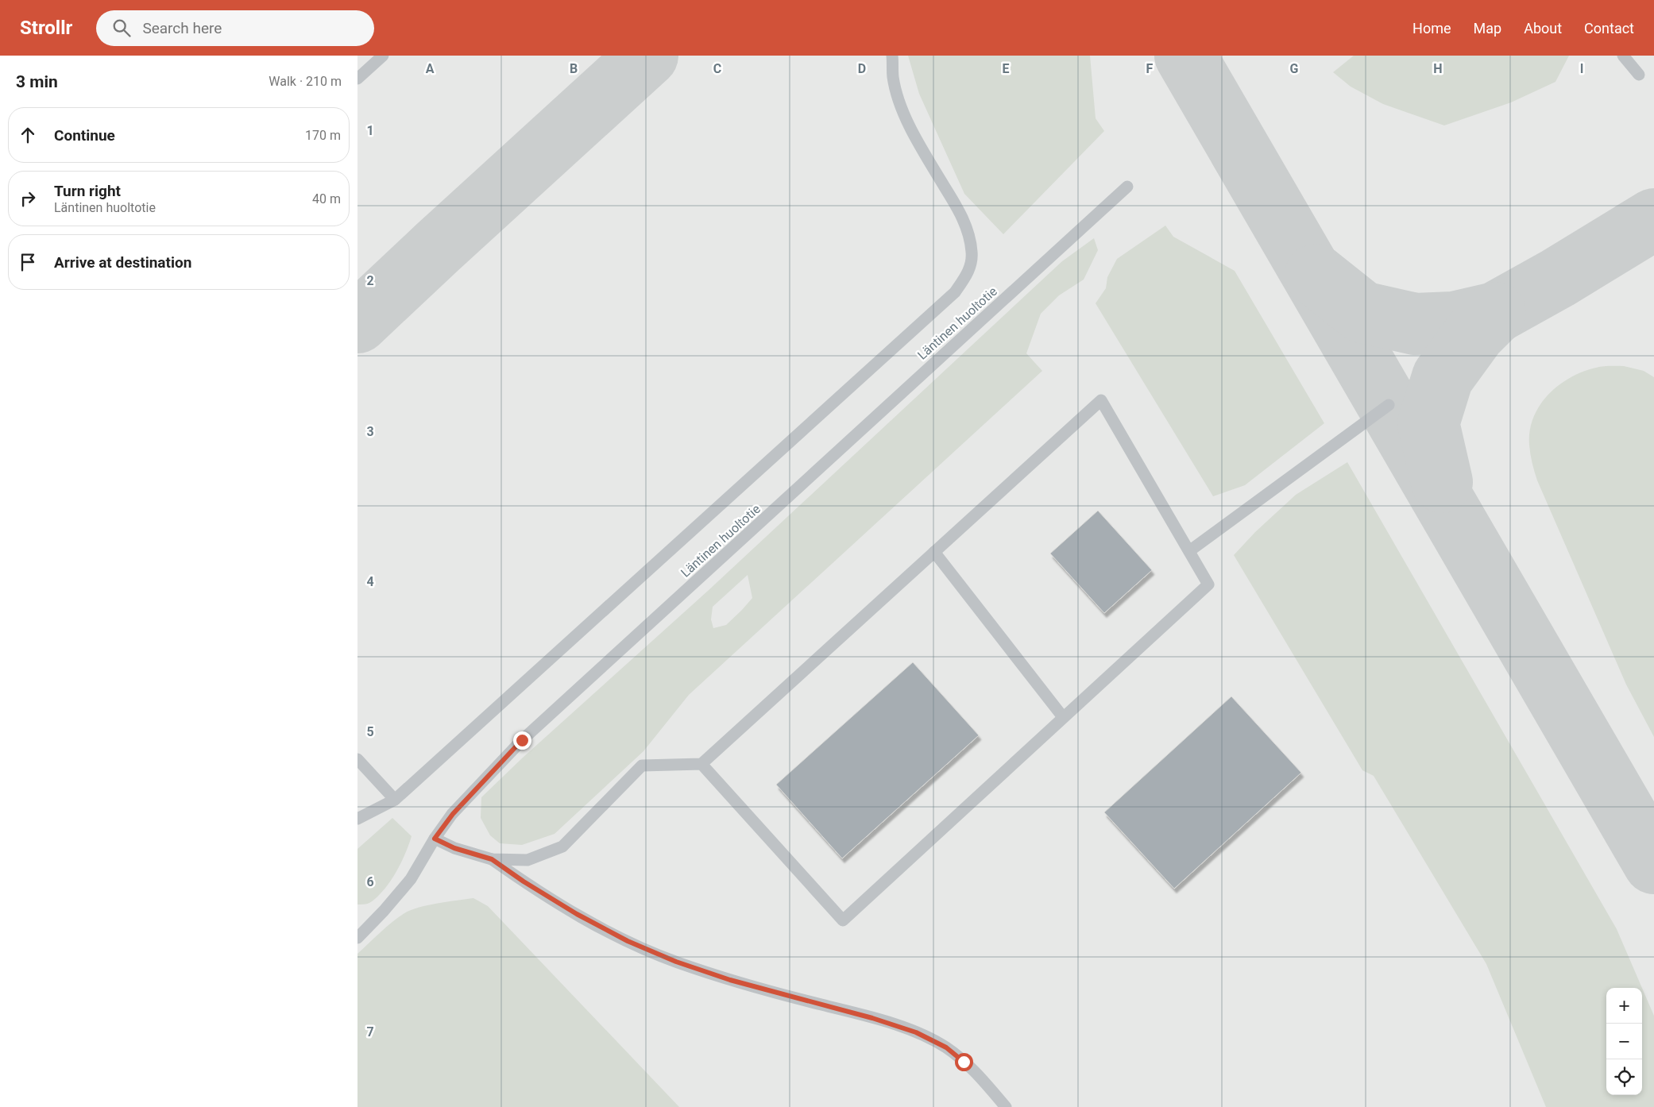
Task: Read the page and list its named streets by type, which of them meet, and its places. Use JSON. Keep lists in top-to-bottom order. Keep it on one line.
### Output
{"streets":{"lane":["Läntinen huoltotie"]},"page":{"header":"Strollr","search":"Search here","nav":["Home","Map","About","Contact"],"heading":["3 min","Walk · 210 m"],"list":[["Continue","170 m"],["Turn right","Läntinen huoltotie","40 m"],"Arrive at destination"],"map_buttons":["+","−"]},"grid":{"columns":["A","B","C","D","E","F","G","H","I"],"rows":["1","2","3","4","5","6","7"]}}
